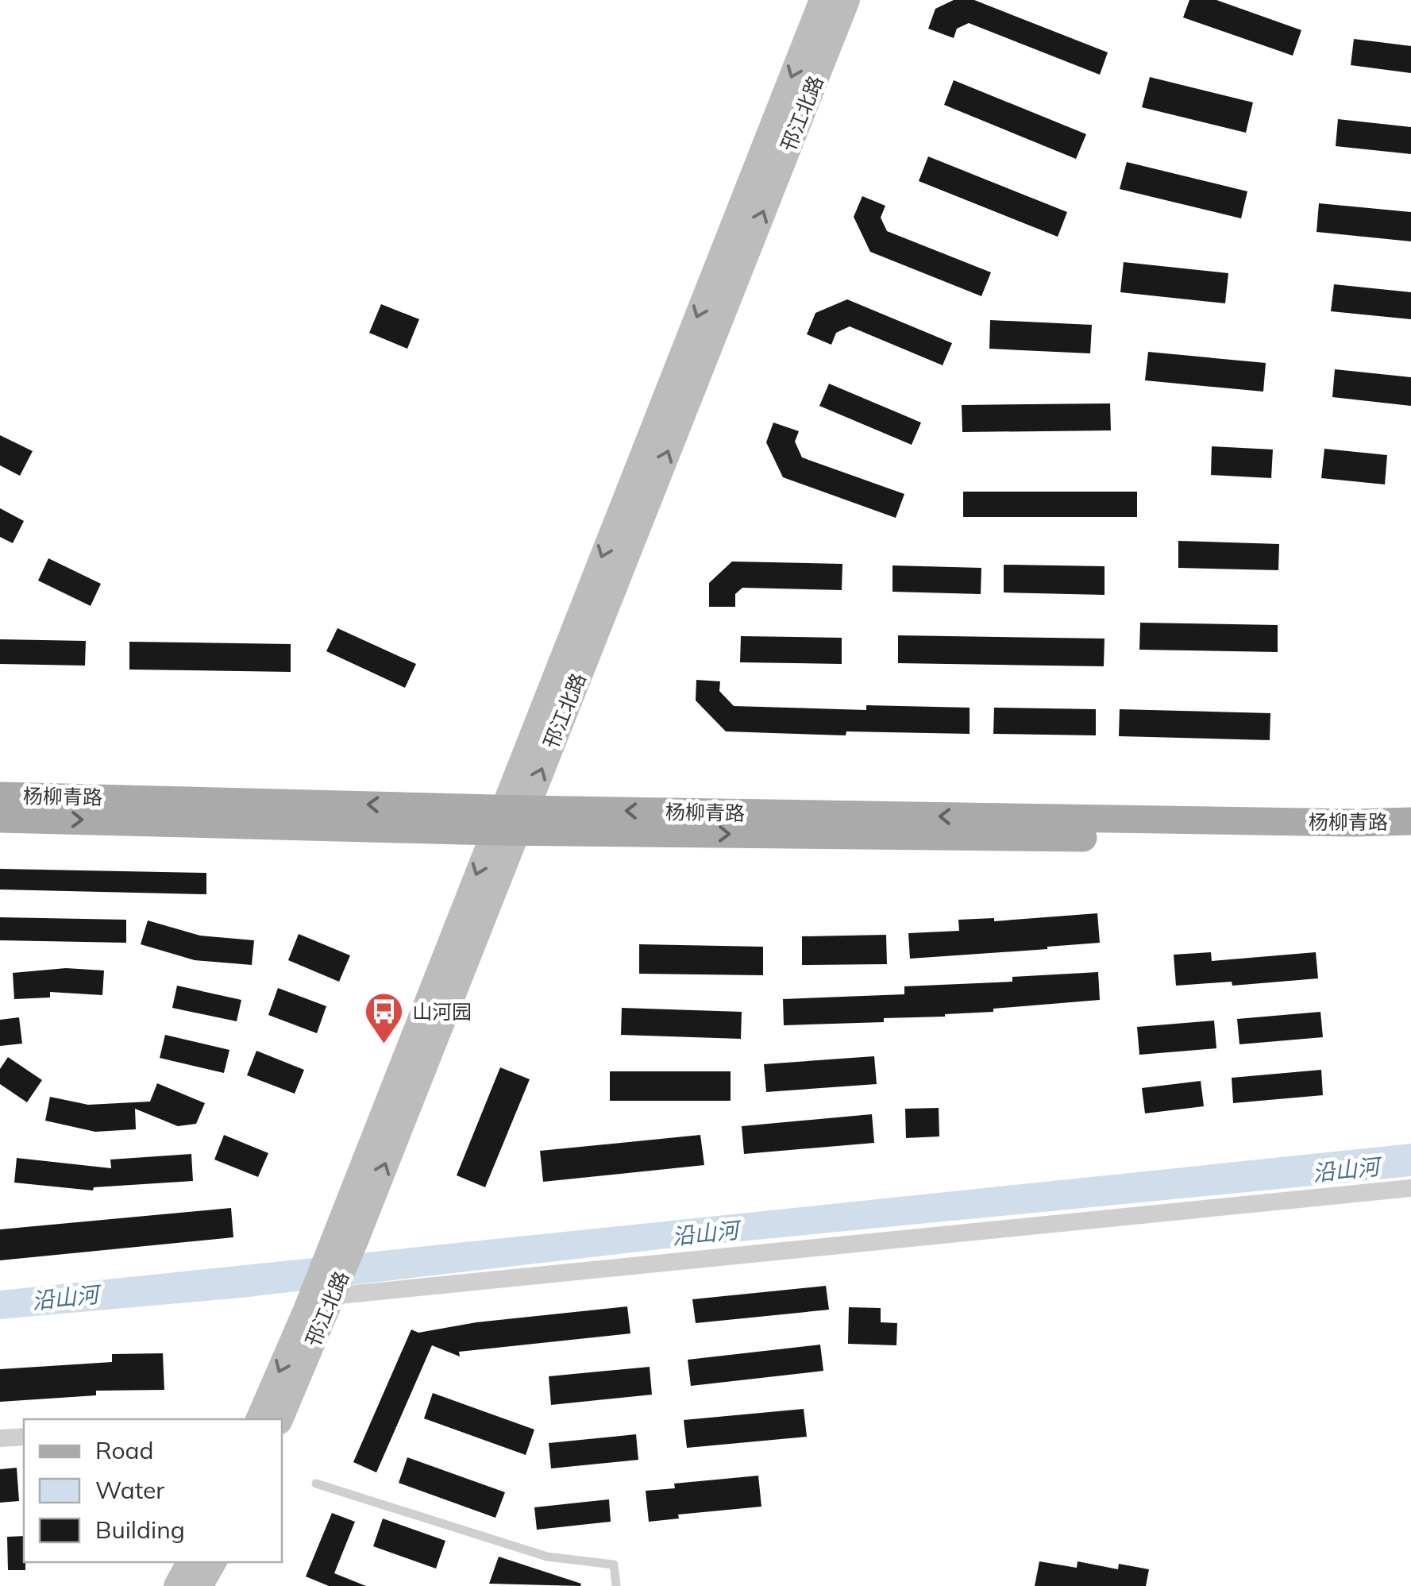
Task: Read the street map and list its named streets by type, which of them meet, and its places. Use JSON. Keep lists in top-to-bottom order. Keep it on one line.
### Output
{"streets":{"main road":["邗江北路","杨柳青路"]},"crossings":[["邗江北路","杨柳青路"]],"water":["沿山河"],"places":{"bus stop":["山河园"]},"legend":["Road","Water","Building"]}
